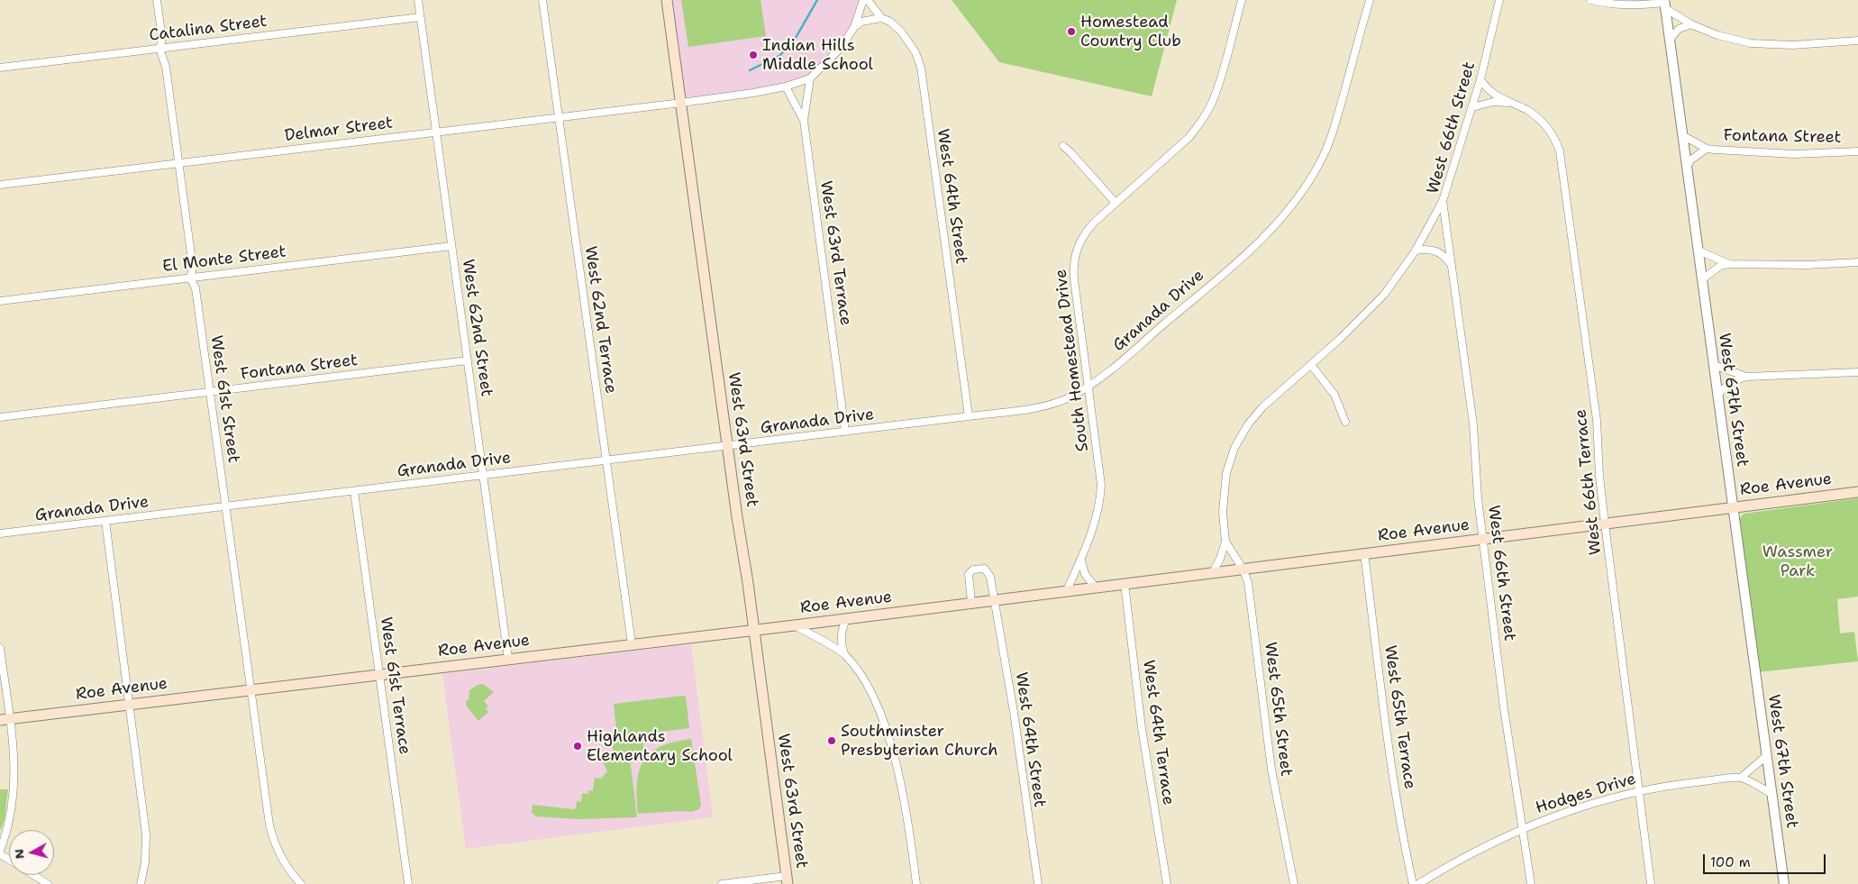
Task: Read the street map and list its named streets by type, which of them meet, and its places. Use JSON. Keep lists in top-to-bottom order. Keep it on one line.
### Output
{"streets":{"main road":["West 63rd Street","Roe Avenue"],"street":["Catalina Street","West 66th Street","Delmar Street","Fontana Street","West 64th Street","West 63rd Terrace","El Monte Street","Granada Drive","West 62nd Terrace","West 62nd Street","South Homestead Drive","West 61st Street","West 67th Street","West 66th Terrace","West 61st Terrace","West 65th Street","West 65th Terrace","West 64th Terrace","Hodges Drive"]},"crossings":[["Catalina Street","West 62nd Street"],["Catalina Street","West 61st Street"],["West 66th Street","West 66th Terrace"],["West 66th Street","Roe Avenue"],["West 66th Street","West 65th Street"],["West 66th Street","Hodges Drive"],["Delmar Street","West 63rd Terrace"],["Delmar Street","West 62nd Terrace"],["Delmar Street","West 62nd Street"],["Delmar Street","West 61st Street"],["Delmar Street","West 63rd Street"],["Fontana Street","West 62nd Street"],["Fontana Street","West 61st Street"],["Fontana Street","West 67th Street"],["West 64th Street","Granada Drive"],["West 64th Street","Roe Avenue"],["West 63rd Terrace","Granada Drive"],["El Monte Street","West 62nd Street"],["El Monte Street","West 61st Street"],["Granada Drive","West 62nd Terrace"],["Granada Drive","West 62nd Street"],["Granada Drive","South Homestead Drive"],["Granada Drive","West 61st Street"],["Granada Drive","West 63rd Street"],["Granada Drive","West 61st Terrace"],["West 62nd Terrace","Roe Avenue"],["West 62nd Street","Roe Avenue"],["South Homestead Drive","Roe Avenue"],["West 61st Street","Roe Avenue"],["West 67th Street","Roe Avenue"],["West 63rd Street","Roe Avenue"],["West 66th Terrace","Roe Avenue"],["West 66th Terrace","Hodges Drive"],["Roe Avenue","West 61st Terrace"],["Roe Avenue","West 65th Street"],["Roe Avenue","West 65th Terrace"],["Roe Avenue","West 64th Terrace"]],"parks":["Wassmer Park"],"places":["Homestead Country Club","Indian Hills Middle School","Southminster Presbyterian Church","Highlands Elementary School"],"scale_bar":"100 m","north":"left"}
